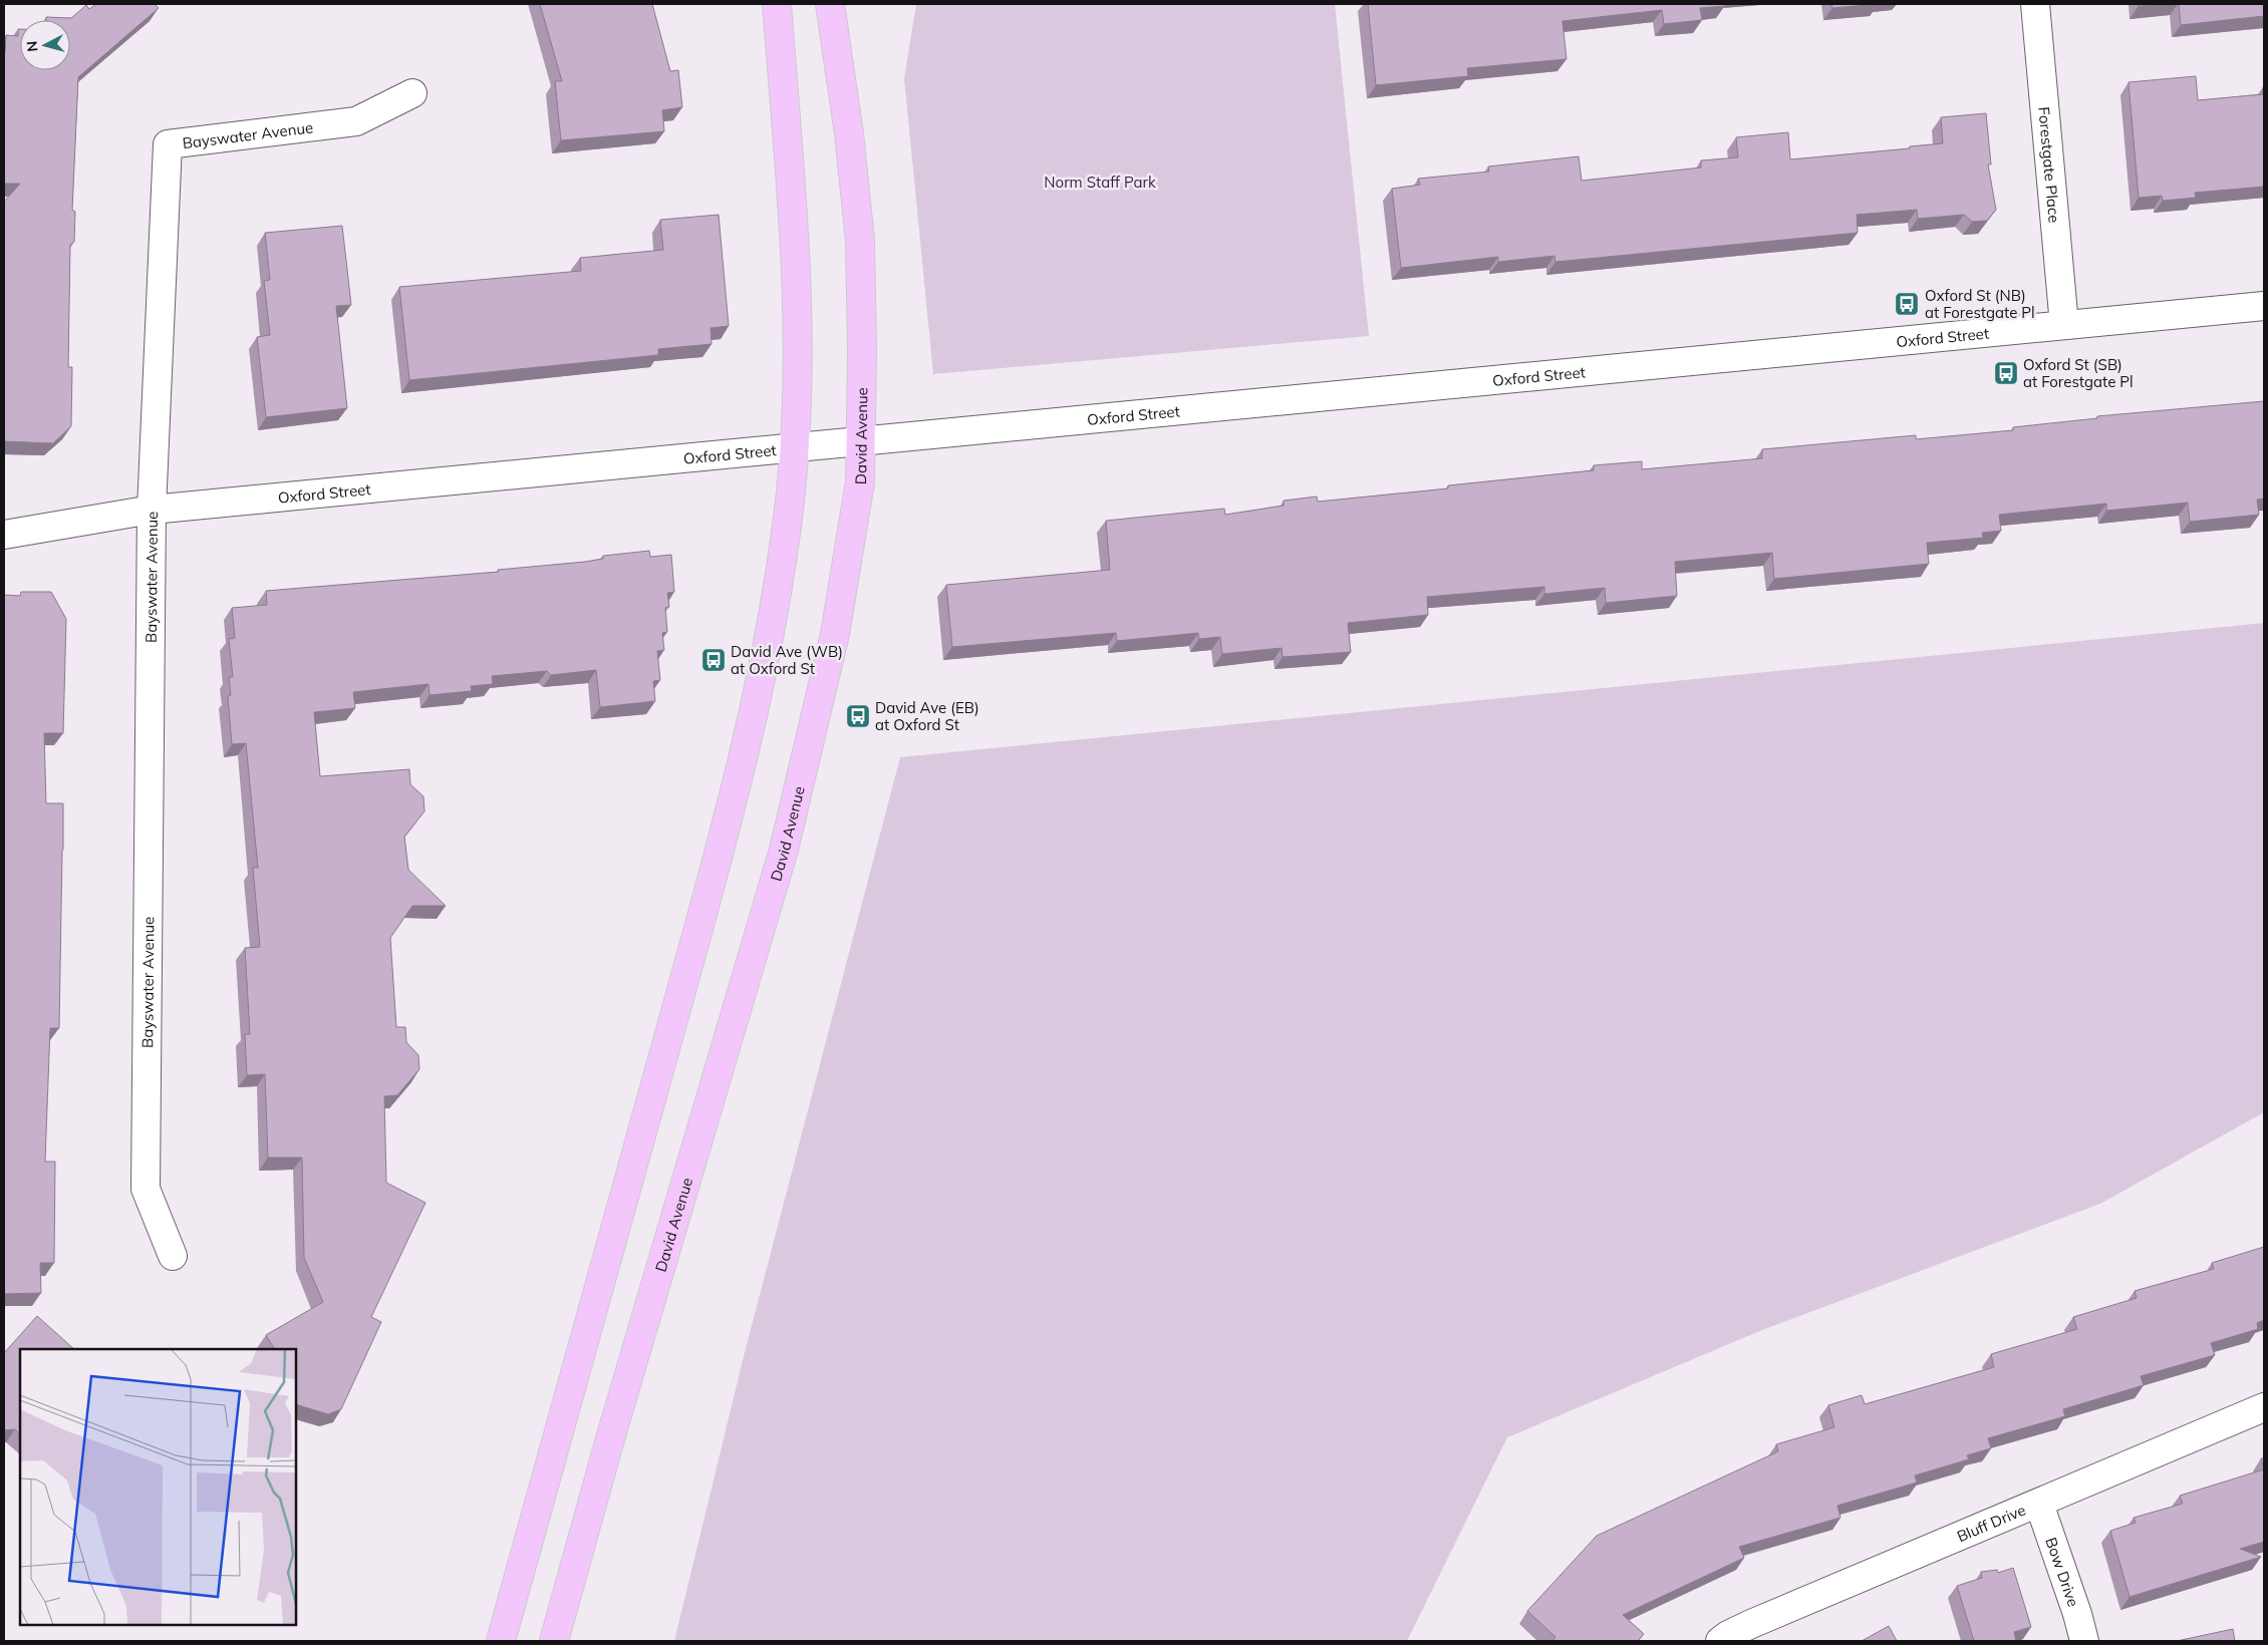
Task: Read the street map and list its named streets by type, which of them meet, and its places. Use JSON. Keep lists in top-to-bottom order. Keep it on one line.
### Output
{"streets":{"main road":["David Avenue"],"street":["Bayswater Avenue","Forestgate Place","Oxford Street","Bluff Drive","Bow Drive"]},"crossings":[["Bayswater Avenue","Oxford Street"],["Forestgate Place","Oxford Street"],["Oxford Street","David Avenue"],["Bluff Drive","Bow Drive"]],"parks":["Norm Staff Park"],"places":{"bus stop":["Oxford St (NB) at Forestgate Pl","Oxford St (SB) at Forestgate Pl","David Ave (WB) at Oxford St","David Ave (EB) at Oxford St"]},"north":"left"}
